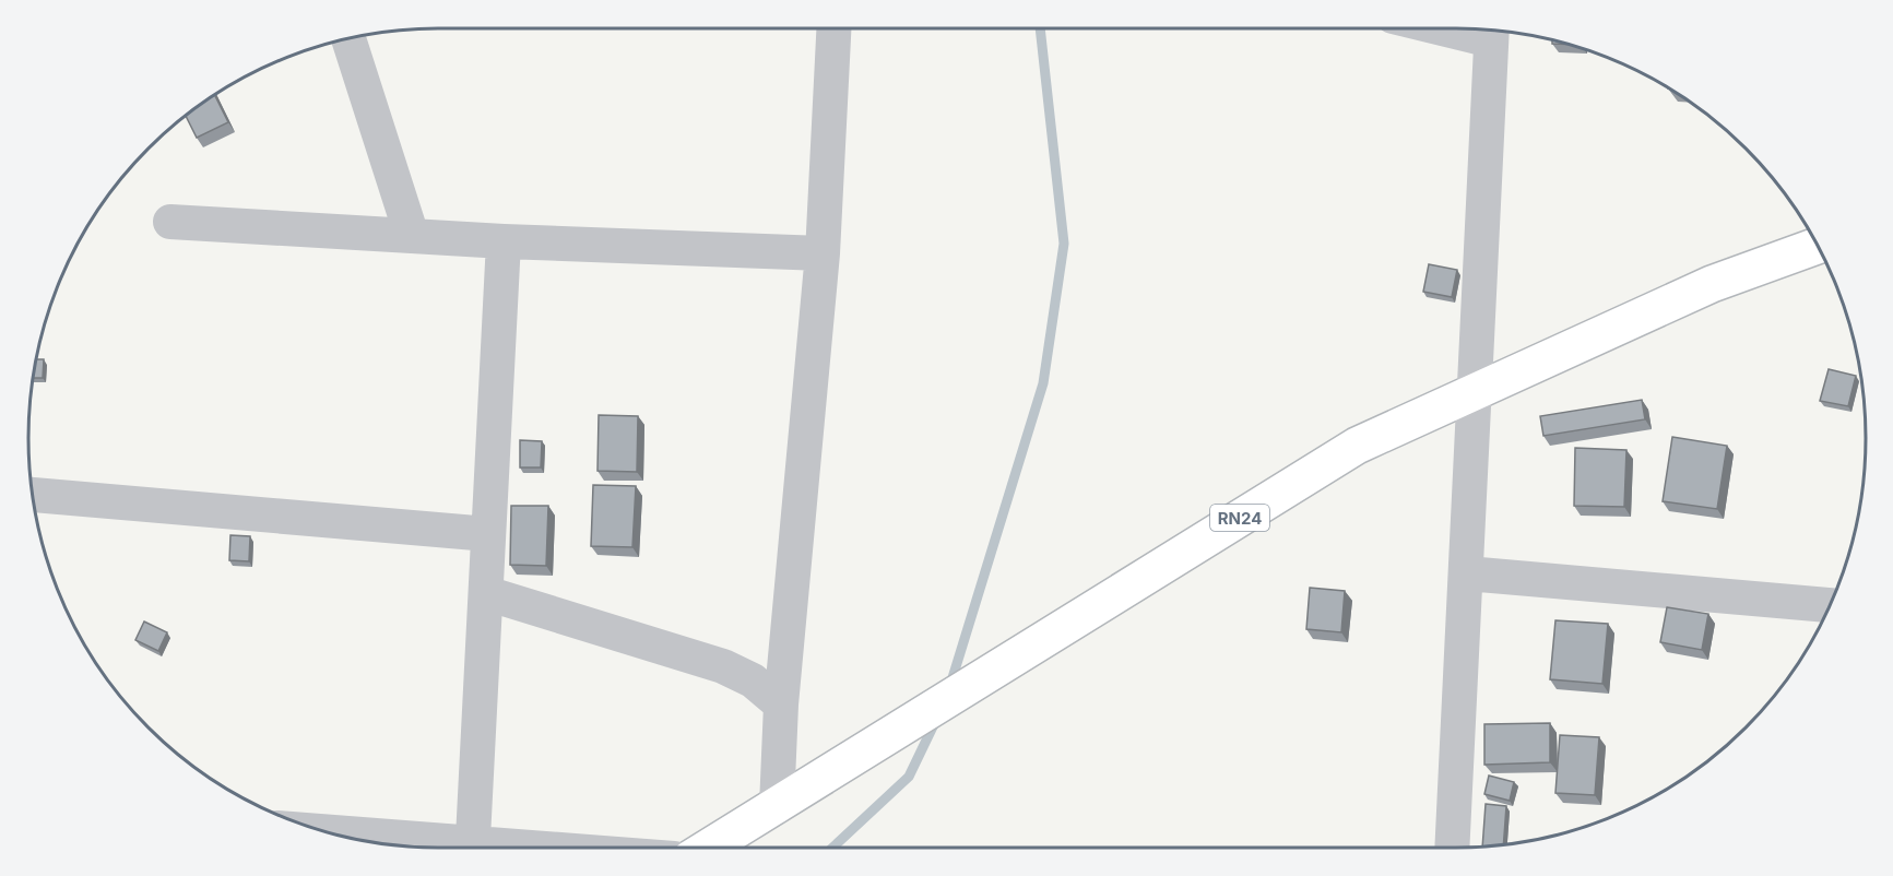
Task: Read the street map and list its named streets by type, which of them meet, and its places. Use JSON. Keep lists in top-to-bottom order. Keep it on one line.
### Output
{"streets":{"main road":["RN24"]}}
